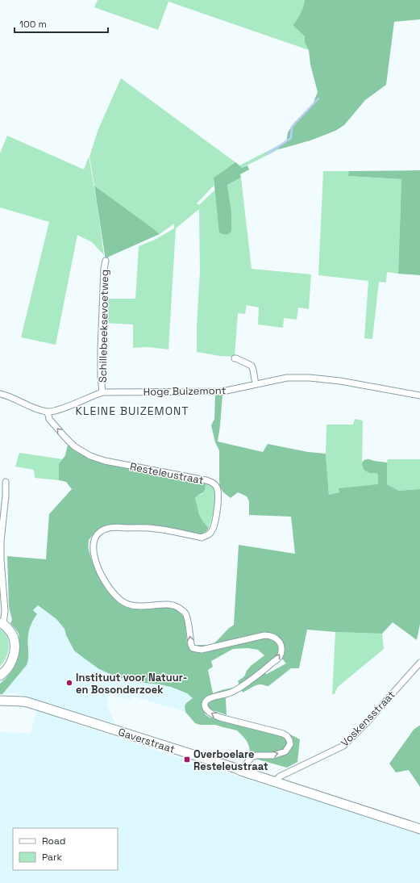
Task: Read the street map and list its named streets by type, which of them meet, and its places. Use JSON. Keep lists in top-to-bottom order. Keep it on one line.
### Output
{"streets":{"street":["Schillebeeksevoetweg","Hoge Buizemont","Resteleustraat","Voskensstraat","Gaverstraat"]},"crossings":[["Schillebeeksevoetweg","Hoge Buizemont"],["Hoge Buizemont","Resteleustraat"],["Resteleustraat","Gaverstraat"],["Voskensstraat","Gaverstraat"]],"districts":["KLEINE BUIZEMONT"],"places":{"other":["Instituut voor Natuur- en Bosonderzoek"],"transit":["Overboelare Resteleustraat"]},"legend":["Road","Park"],"scale_bar":"100 m"}
